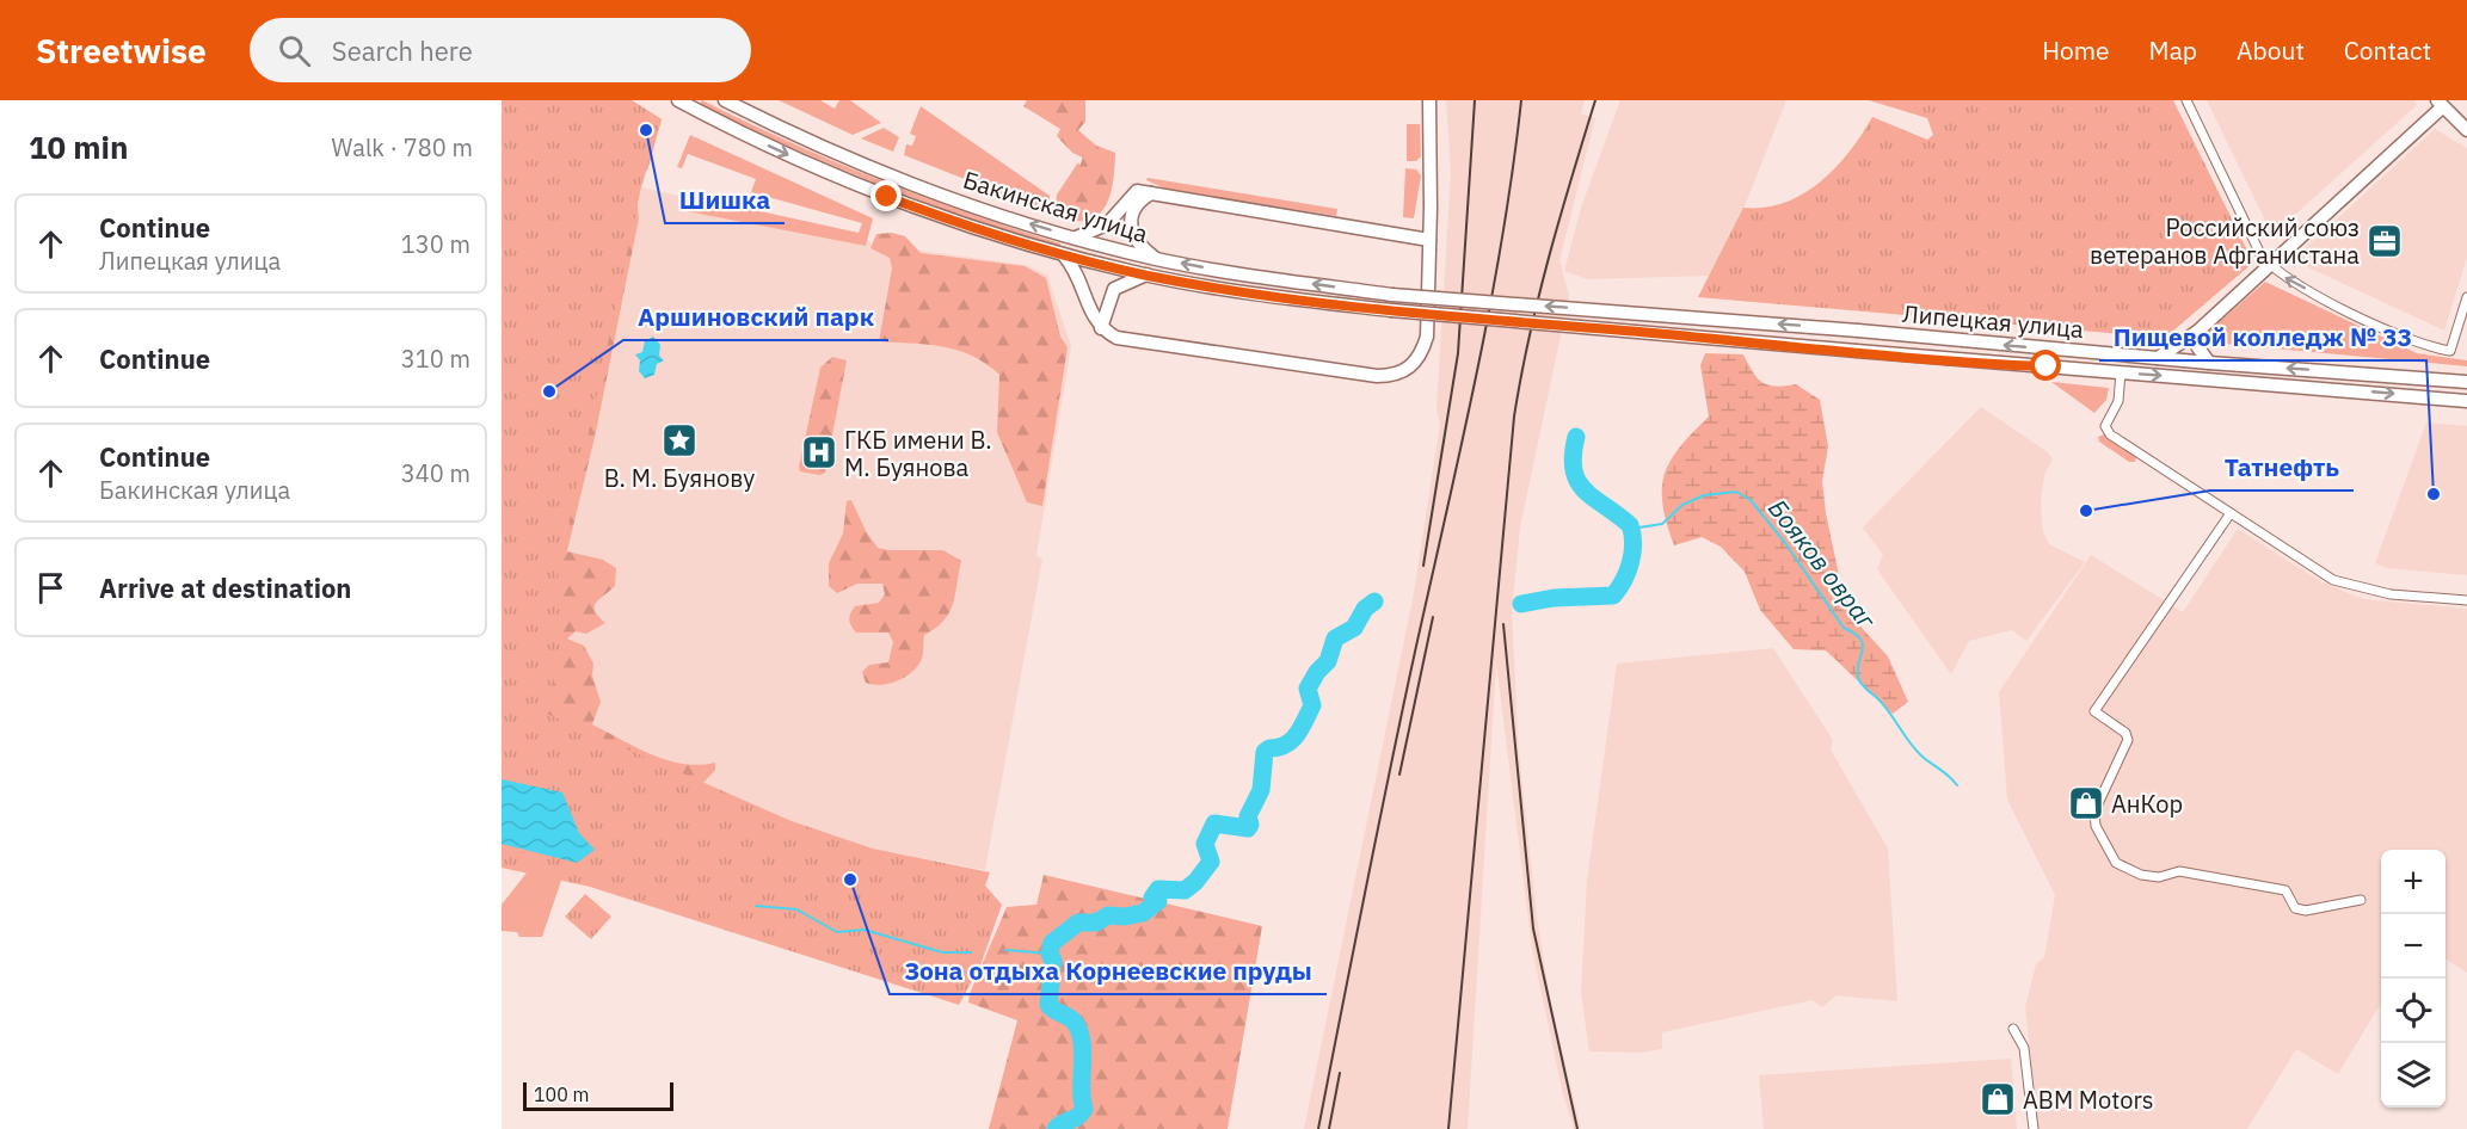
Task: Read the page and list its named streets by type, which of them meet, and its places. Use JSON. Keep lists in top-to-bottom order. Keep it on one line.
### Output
{"streets":{"main road":["Бакинская улица","Липецкая улица"]},"crossings":[["Бакинская улица","Липецкая улица"]],"water":["Бояков овраг"],"places":{"other":["Шишка","Аршиновский парк","Пищевой колледж № 33","Татнефть","Зона отдыха Корнеевские пруды"],"office":["Российский союз ветеранов Афганистана"],"place":["В. М. Буянову"],"hospital":["ГКБ имени В. М. Буянова"],"shop":["АнКор","ABM Motors"]},"scale_bar":"100 m","page":{"header":"Streetwise","search":"Search here","nav":["Home","Map","About","Contact"],"heading":["10 min","Walk · 780 m"],"list":[["Continue","Липецкая улица","130 m"],["Continue","310 m"],["Continue","Бакинская улица","340 m"],"Arrive at destination"],"map_buttons":["+","−"],"scale":"100 m"}}
